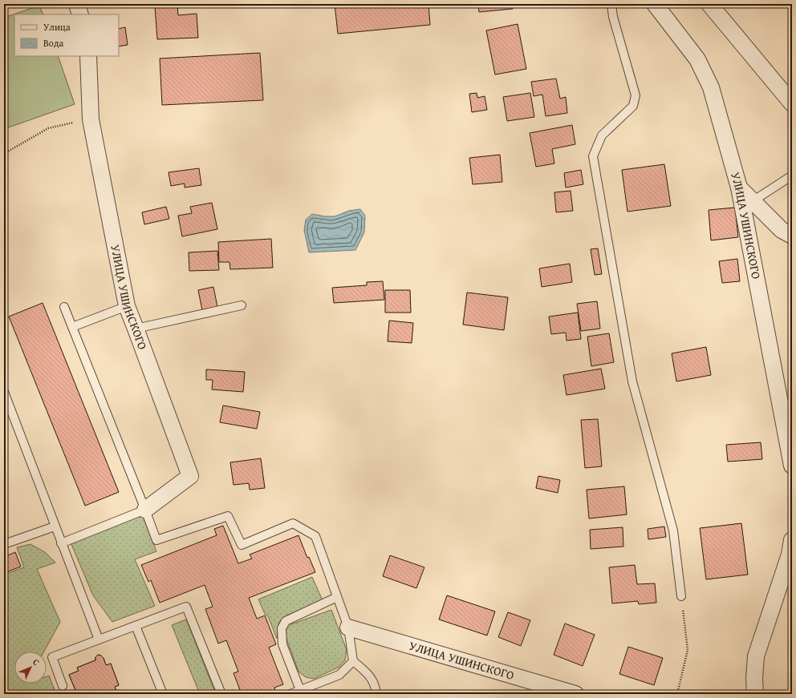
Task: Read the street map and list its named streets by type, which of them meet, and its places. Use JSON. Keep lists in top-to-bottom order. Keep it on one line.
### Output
{"streets":{"street":["УЛИЦА УШИНСКОГО"]},"legend":["Улица","Вода"],"north":"top right"}
